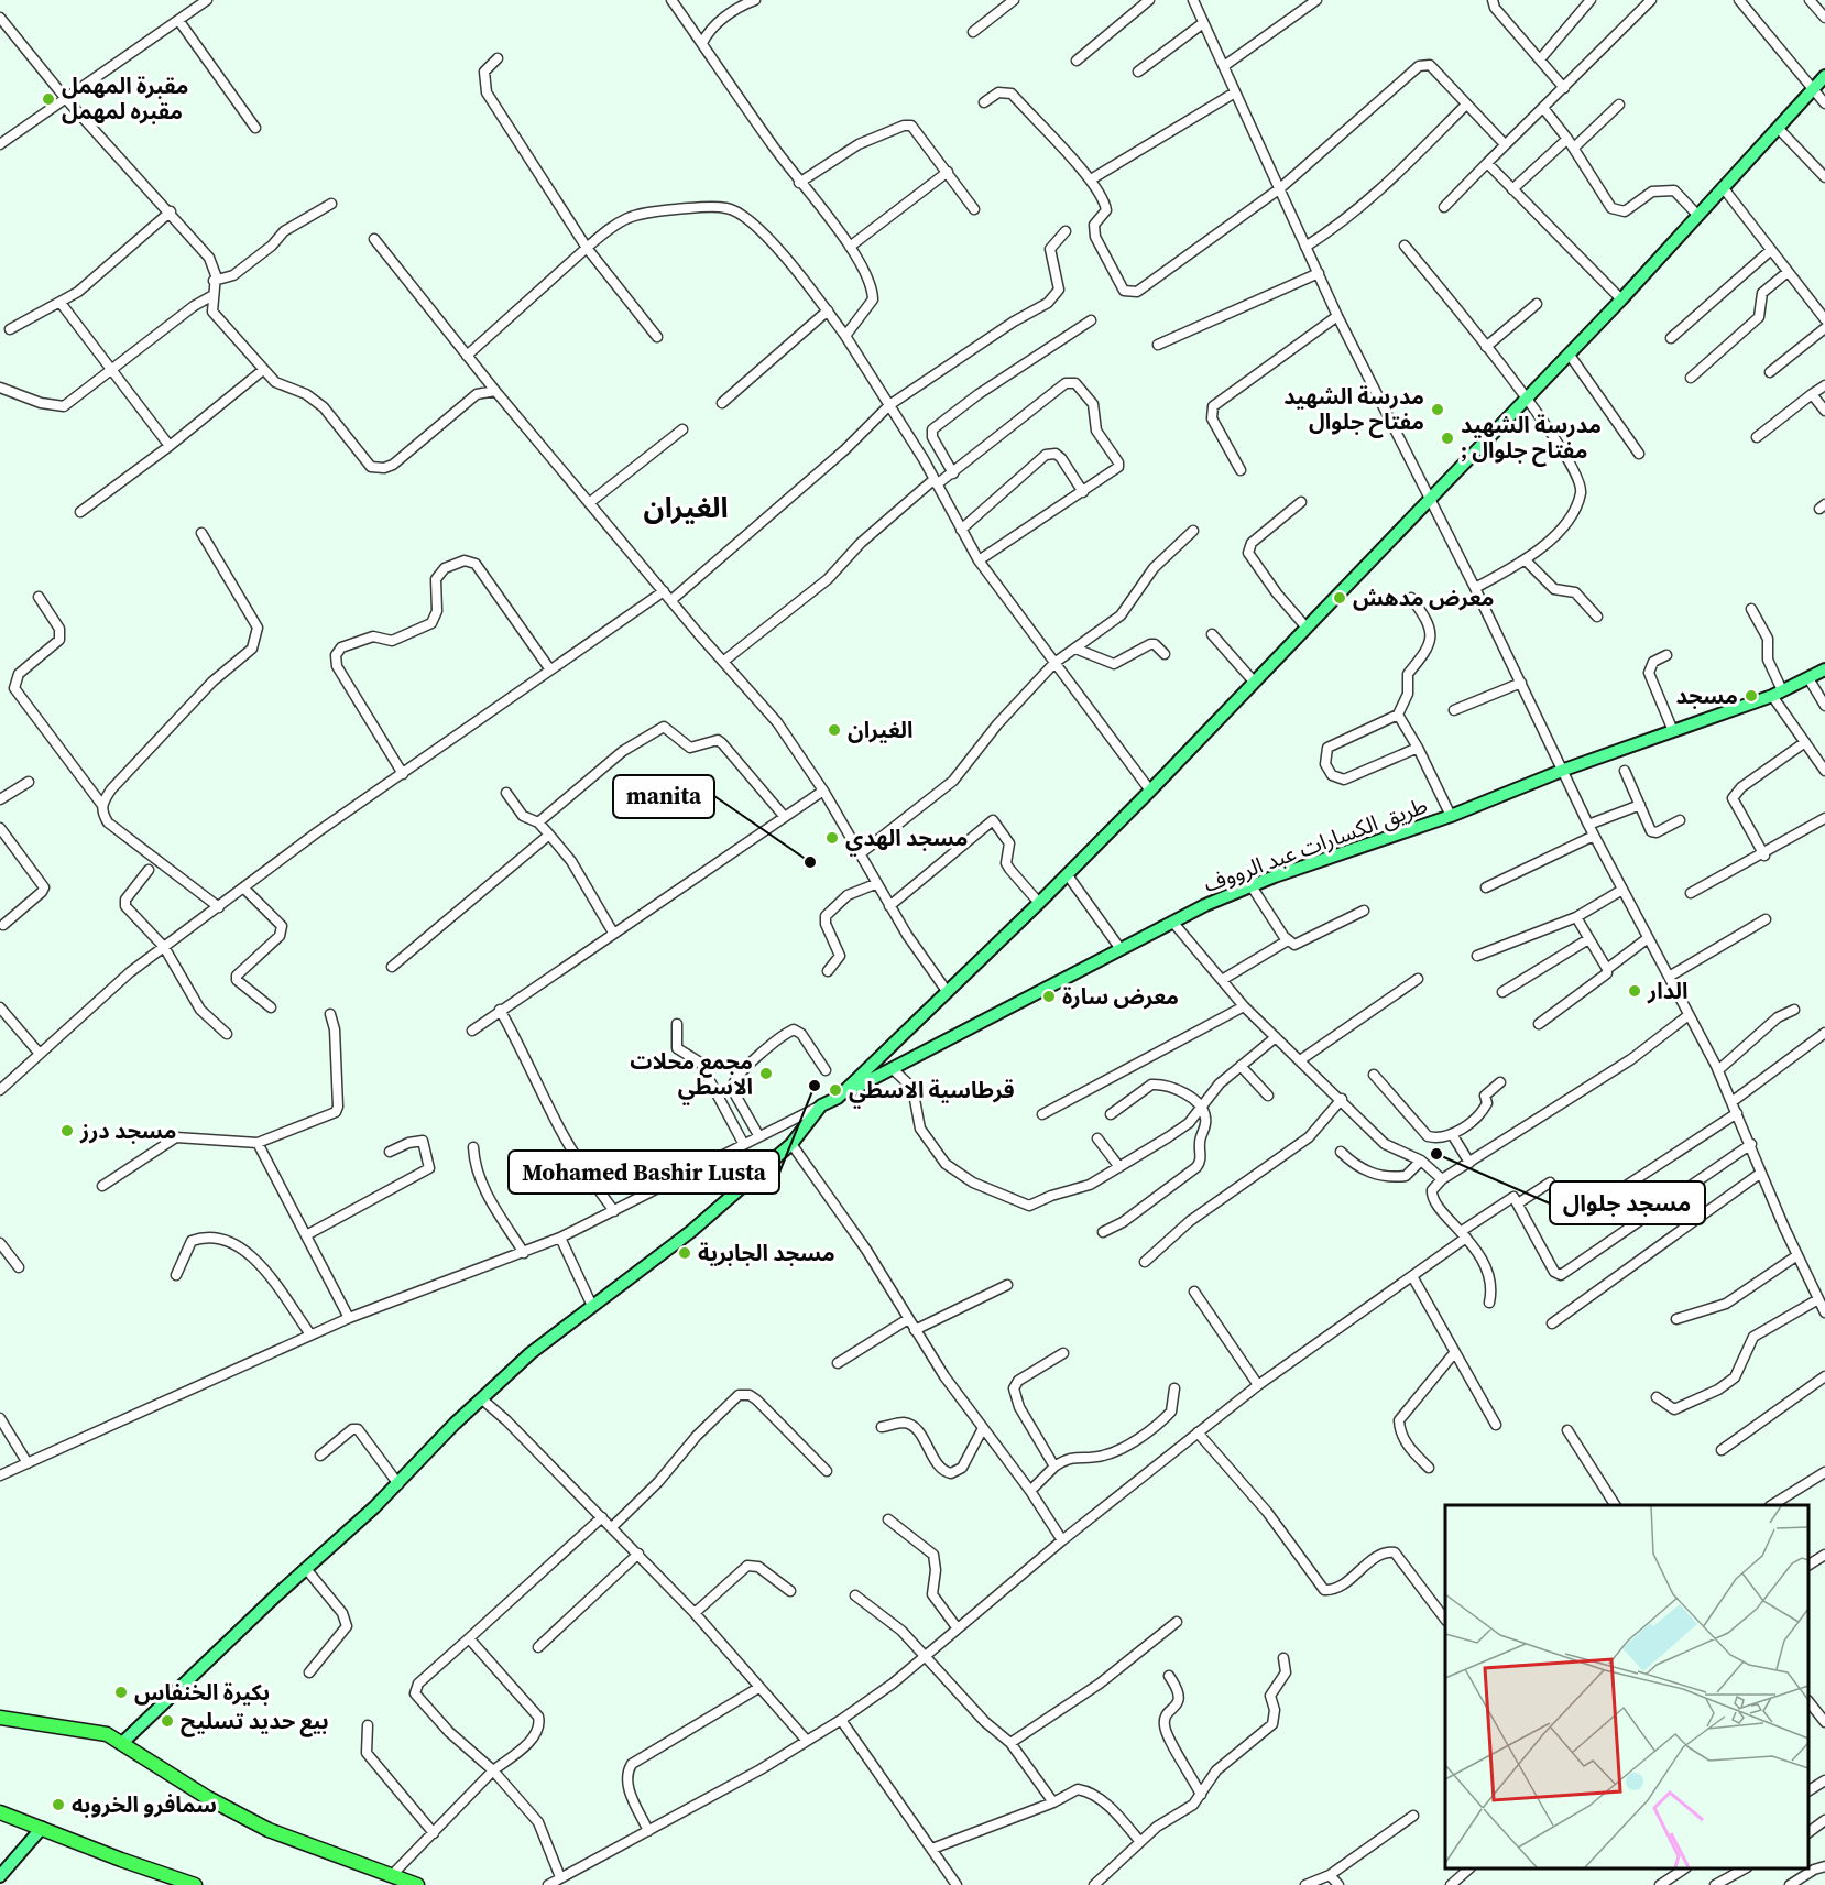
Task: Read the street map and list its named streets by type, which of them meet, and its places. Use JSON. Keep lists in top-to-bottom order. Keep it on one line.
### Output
{"streets":{"main road":["طريق الكسارات عبد الرووف"]},"districts":["الغيران"],"places":["مقبرة المهمل مقبره لمهمل","مدرسة الشهيد مفتاح جلوال","مدرسة الشهيد ; مفتاح جلوال","معرض مدهش","مسجد","الغيران","مسجد الهدي","manita","الدار","معرض سارة","مجمع محلات الاسطي","Mohamed Bashir Lusta","قرطاسية الاسطي","مسجد درز","مسجد جلوال","مسجد الجابرية","بكيرة الخنفاس","بيع حديد تسليح","سمافرو الخروبه"]}
